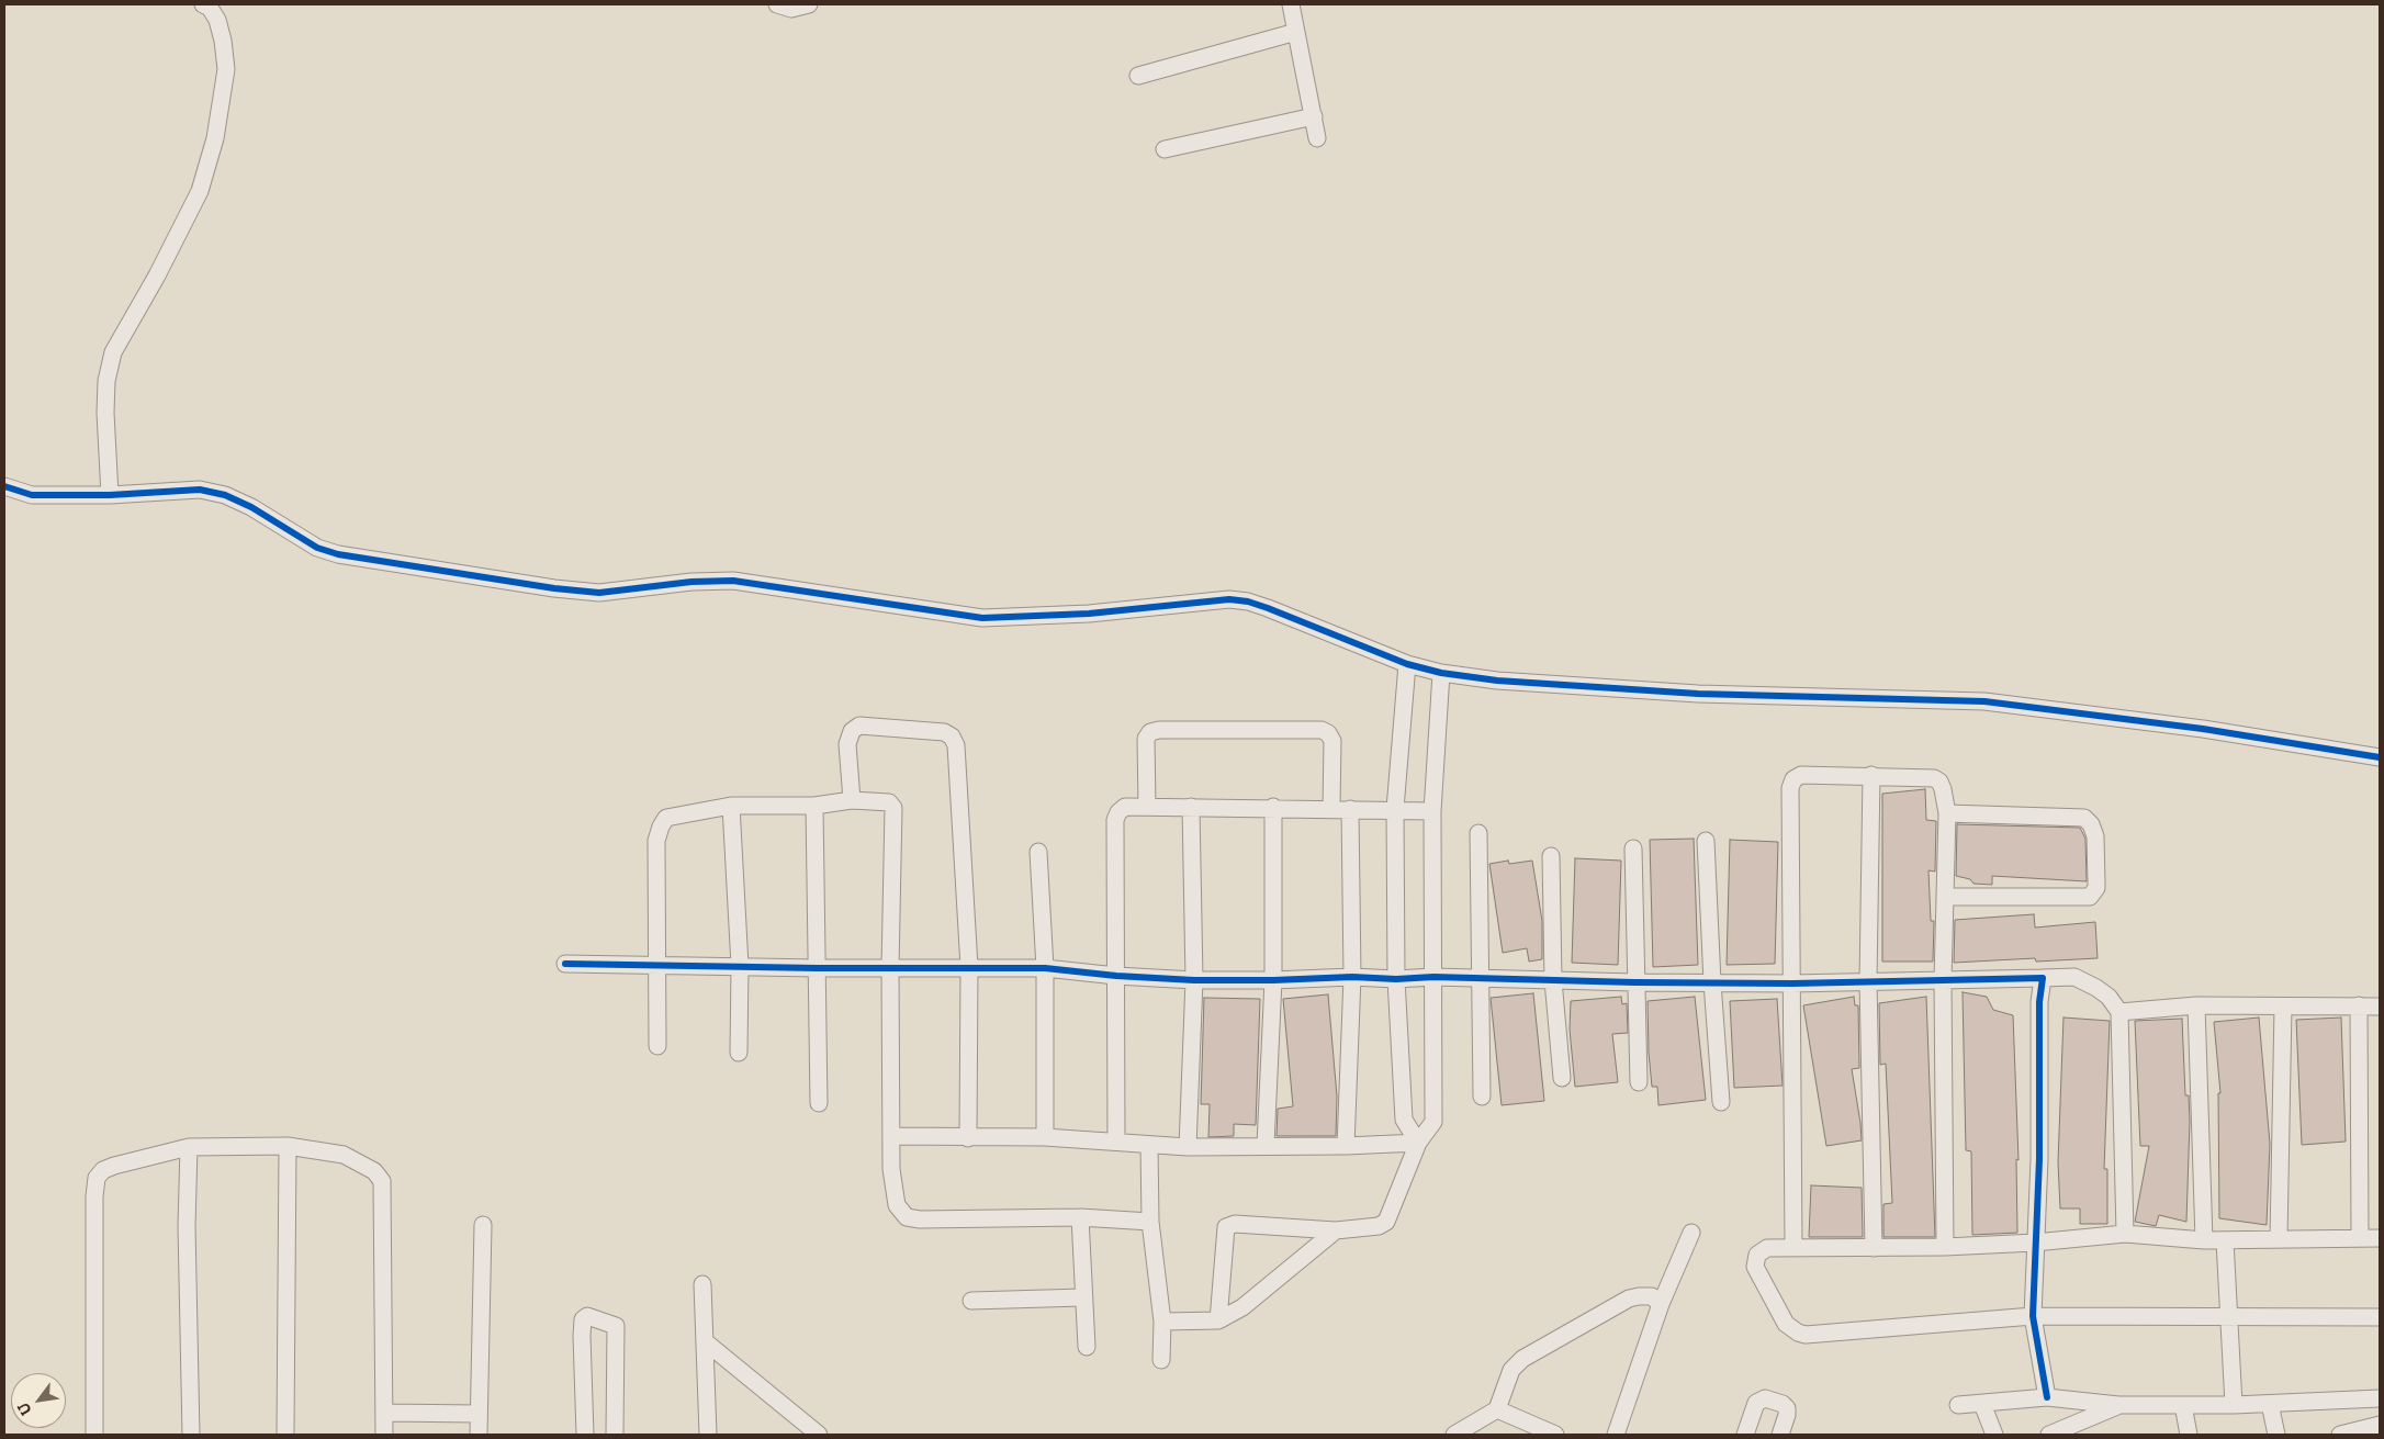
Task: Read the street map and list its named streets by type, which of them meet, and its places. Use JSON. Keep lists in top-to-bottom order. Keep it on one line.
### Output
{"north":"bottom left"}
